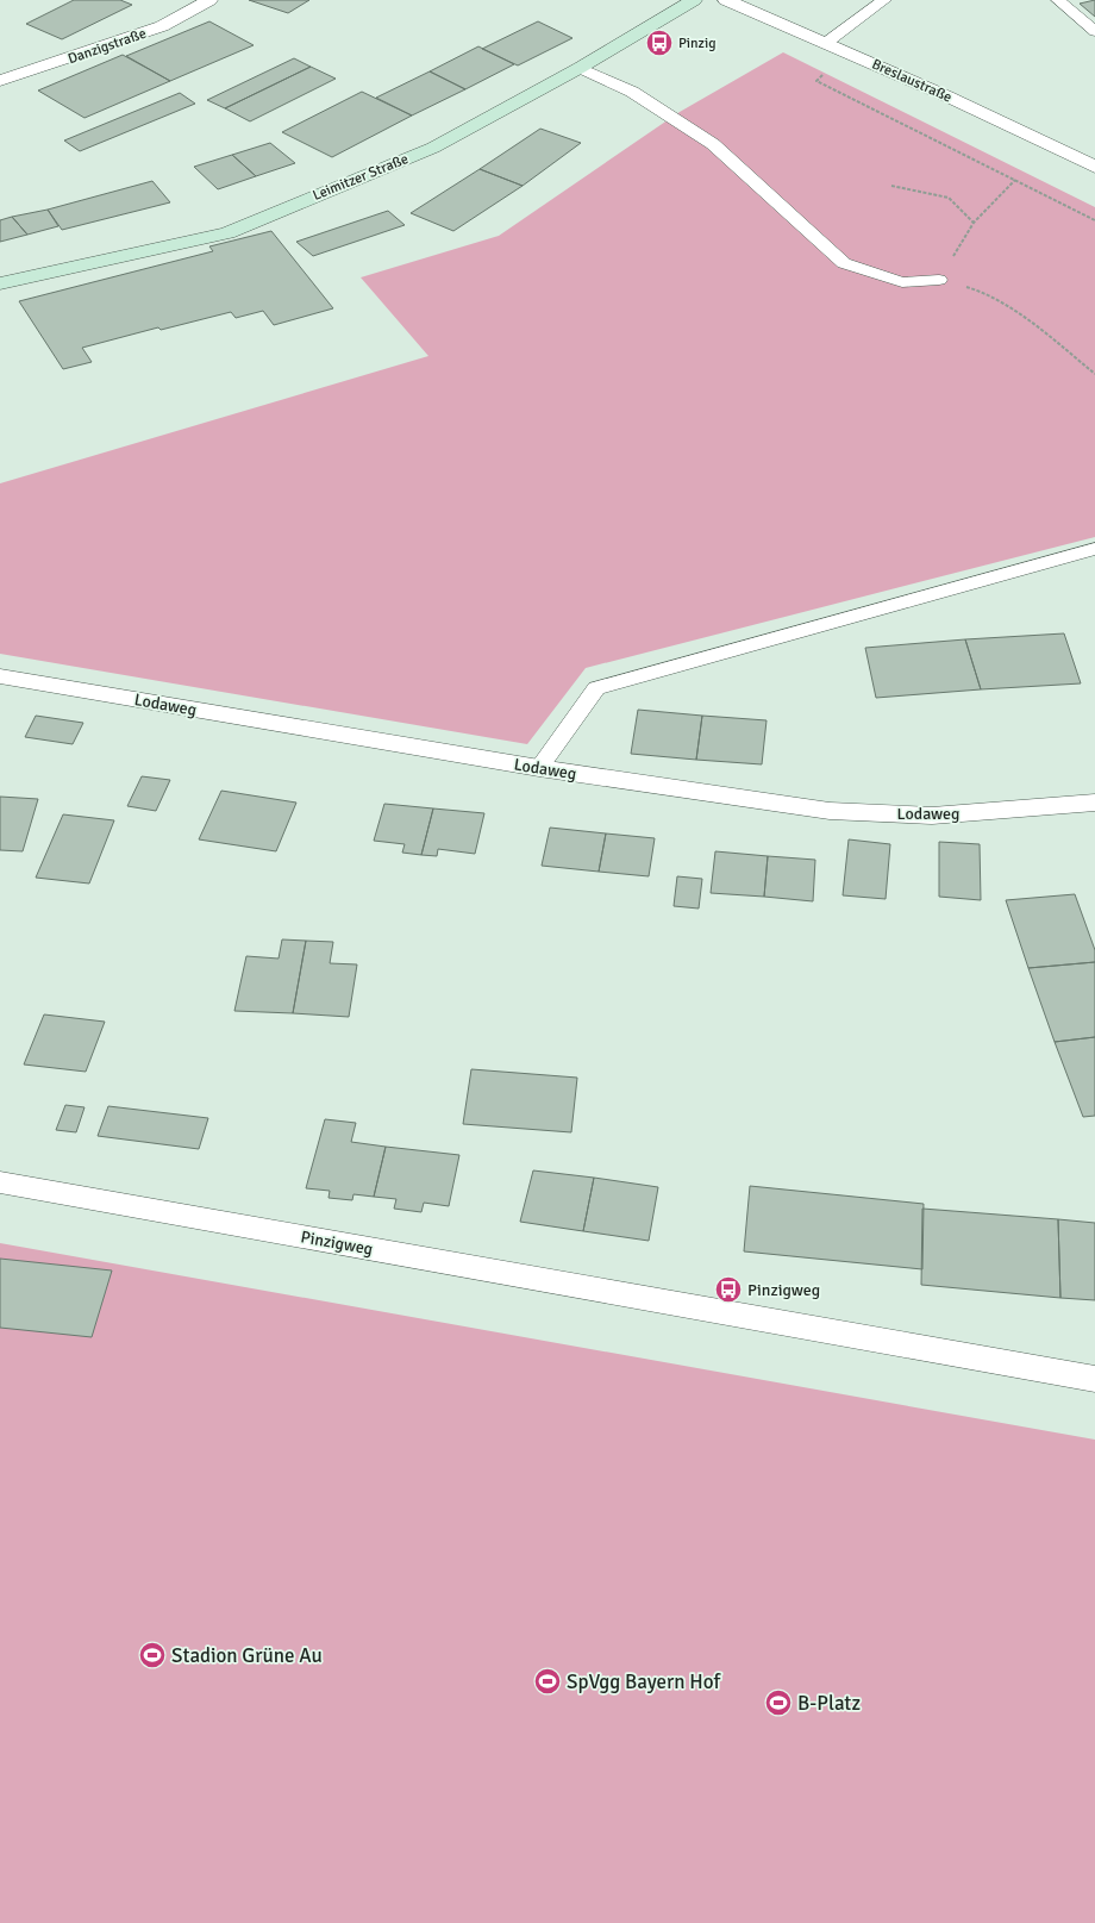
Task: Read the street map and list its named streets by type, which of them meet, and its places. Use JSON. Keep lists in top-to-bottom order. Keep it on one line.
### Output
{"streets":{"street":["Danzigstraße","Breslaustraße","Leimitzer Straße","Lodaweg","Pinzigweg"]},"places":{"bus stop":["Pinzig","Pinzigweg"],"sports":["Stadion Grüne Au","SpVgg Bayern Hof","B-Platz"]}}
